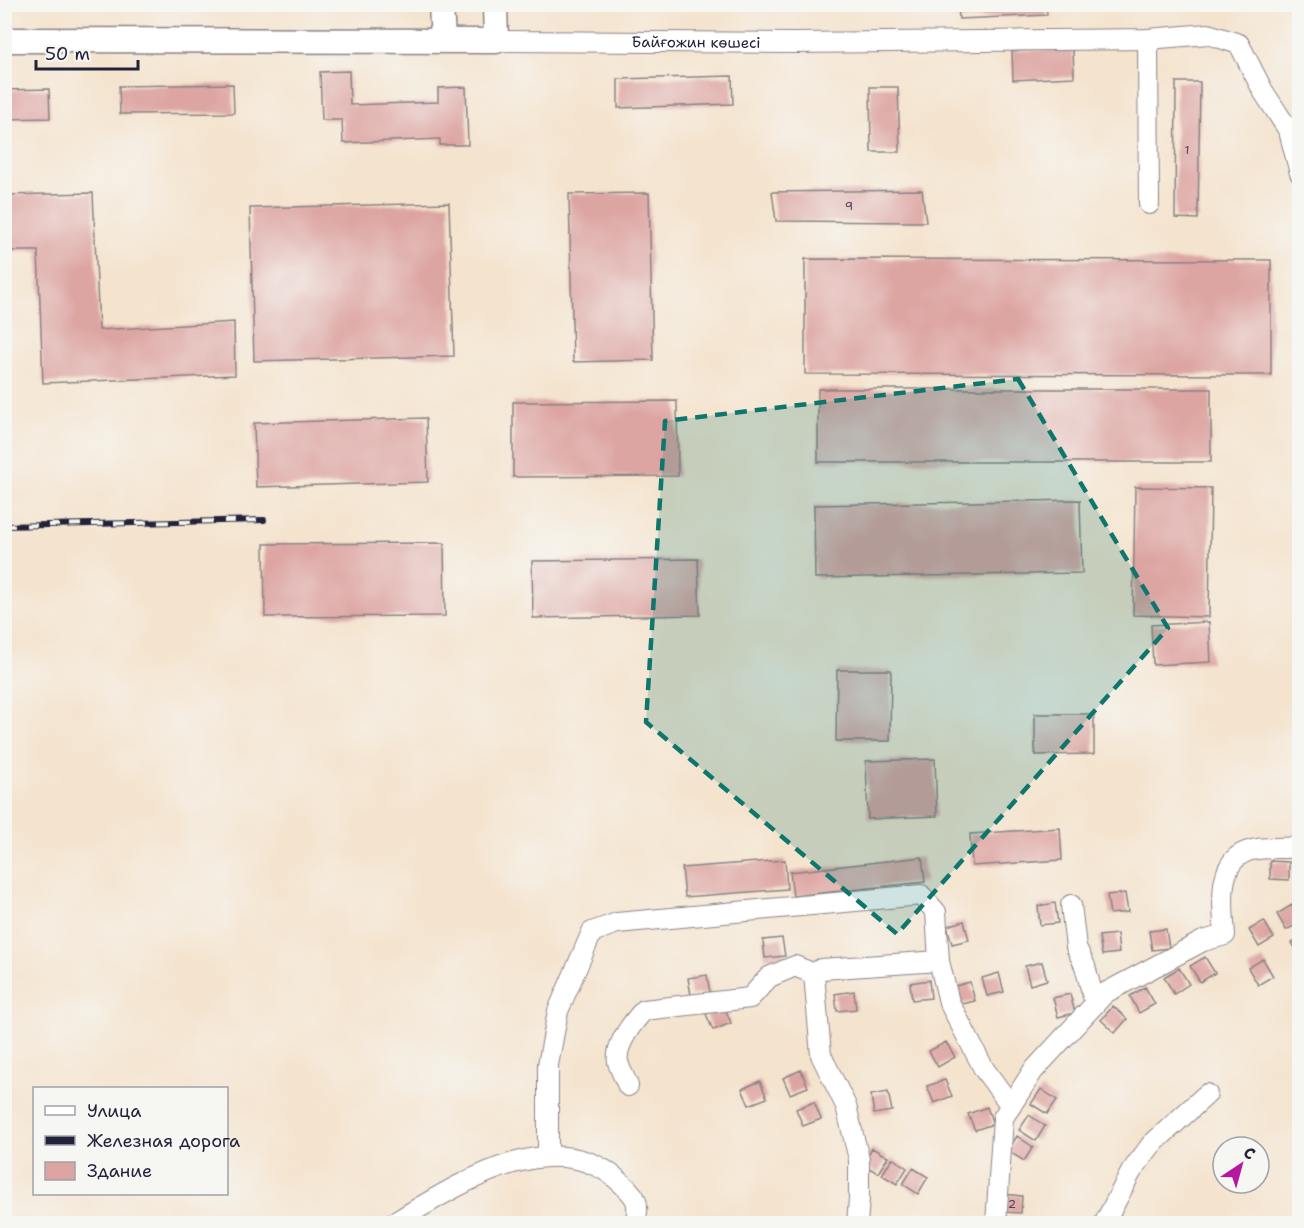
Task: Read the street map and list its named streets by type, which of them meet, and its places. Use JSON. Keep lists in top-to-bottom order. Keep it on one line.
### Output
{"streets":{"main road":["Байғожин көшесі"]},"house_numbers":["1","9","2"],"legend":["Улица","Железная дорога","Здание"],"scale_bar":"50 m","north":"top right"}
